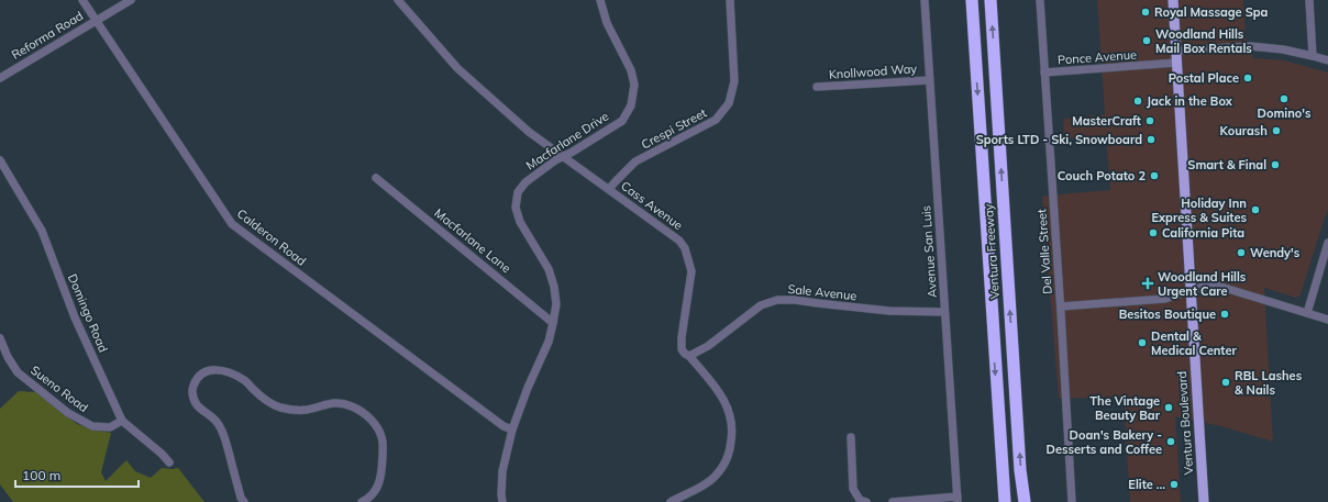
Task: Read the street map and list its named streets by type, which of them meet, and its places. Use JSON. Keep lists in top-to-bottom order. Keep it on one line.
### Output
{"streets":{"highway":["Ventura Freeway"],"main road":["Ventura Boulevard"],"street":["Reforma Road","Ponce Avenue","Knollwood Way","Crespi Street","Macfarlane Drive","Cass Avenue","Calderon Road","Macfarlane Lane","Avenue San Luis","Del Valle Street","Sale Avenue","Domingo Road","Sueno Road"]},"crossings":[["Reforma Road","Calderon Road"],["Ponce Avenue","Del Valle Street"],["Ponce Avenue","Ventura Boulevard"],["Knollwood Way","Avenue San Luis"],["Crespi Street","Cass Avenue"],["Macfarlane Drive","Cass Avenue"],["Macfarlane Drive","Calderon Road"],["Macfarlane Drive","Macfarlane Lane"],["Cass Avenue","Sale Avenue"],["Avenue San Luis","Sale Avenue"],["Domingo Road","Sueno Road"]],"places":{"other":["Royal Massage Spa","Woodland Hills Mail Box Rentals","Postal Place","Domino's","Jack in the Box","MasterCraft","Kourash","Sports LTD - Ski, Snowboard","Smart & Final","Couch Potato 2","Holiday Inn Express & Suites","California Pita","Wendy's","Besitos Boutique","Dental & Medical Center","RBL Lashes & Nails","The Vintage Beauty Bar","Doan's Bakery - Desserts and Coffee","Elite ..."],"health":["Woodland Hills Urgent Care"]},"scale_bar":"100 m"}
